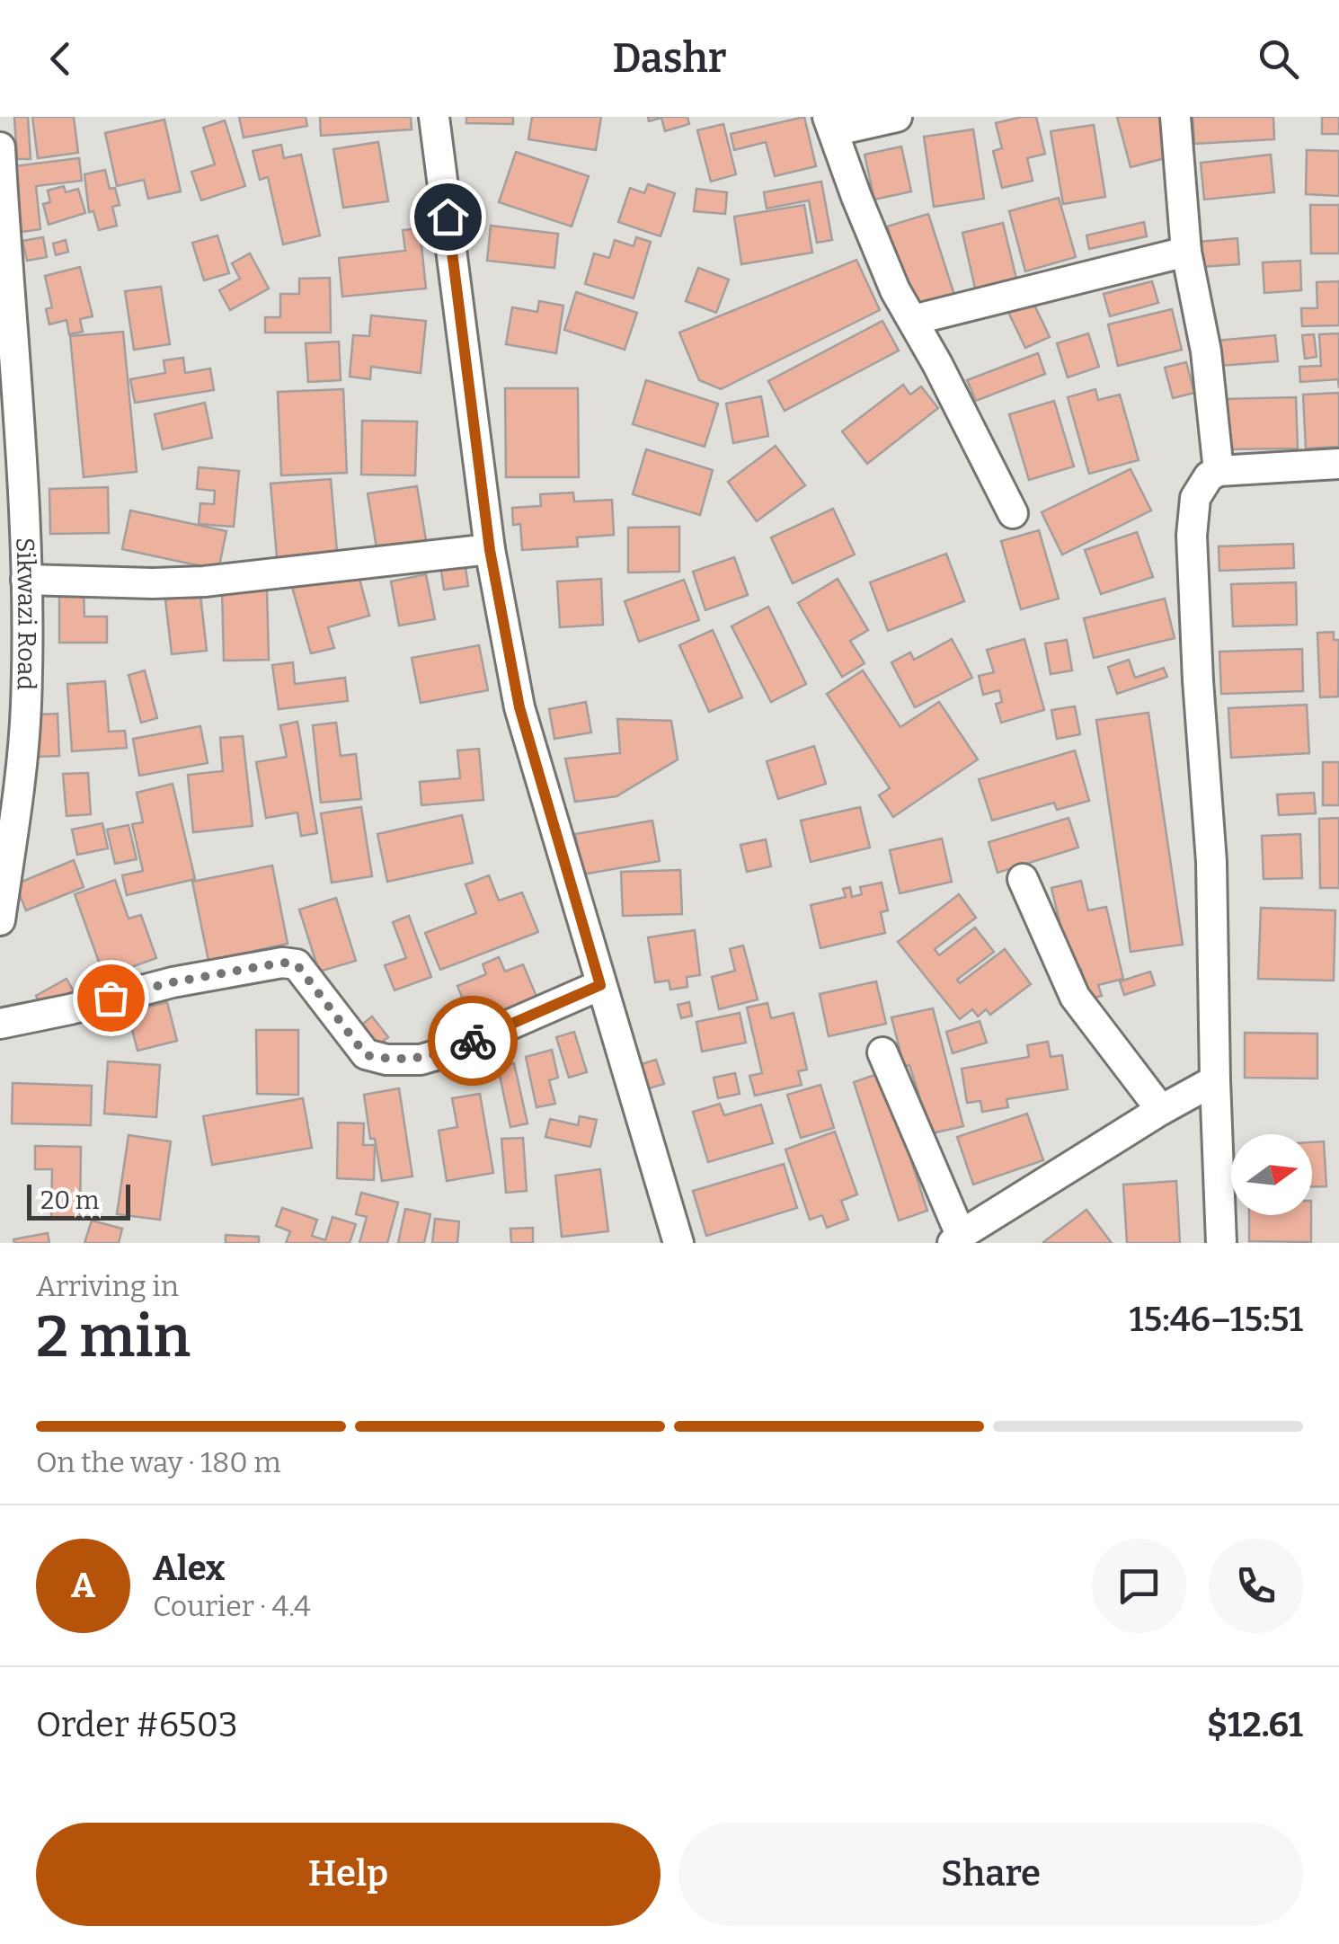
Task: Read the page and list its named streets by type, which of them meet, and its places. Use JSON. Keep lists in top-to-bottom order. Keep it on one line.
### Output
{"streets":{"street":["Sikwazi Road"]},"scale_bar":"20 m","north":"right","page":{"header":"Dashr","scale":"20 m","heading":["2 min","Arriving in","15:46–15:51"],"panel":["Alex","Courier · 4.4","Order #6503","$12.61"],"bar":"On the way · 180 m","round":"A","buttons":["Help","Share"]}}
